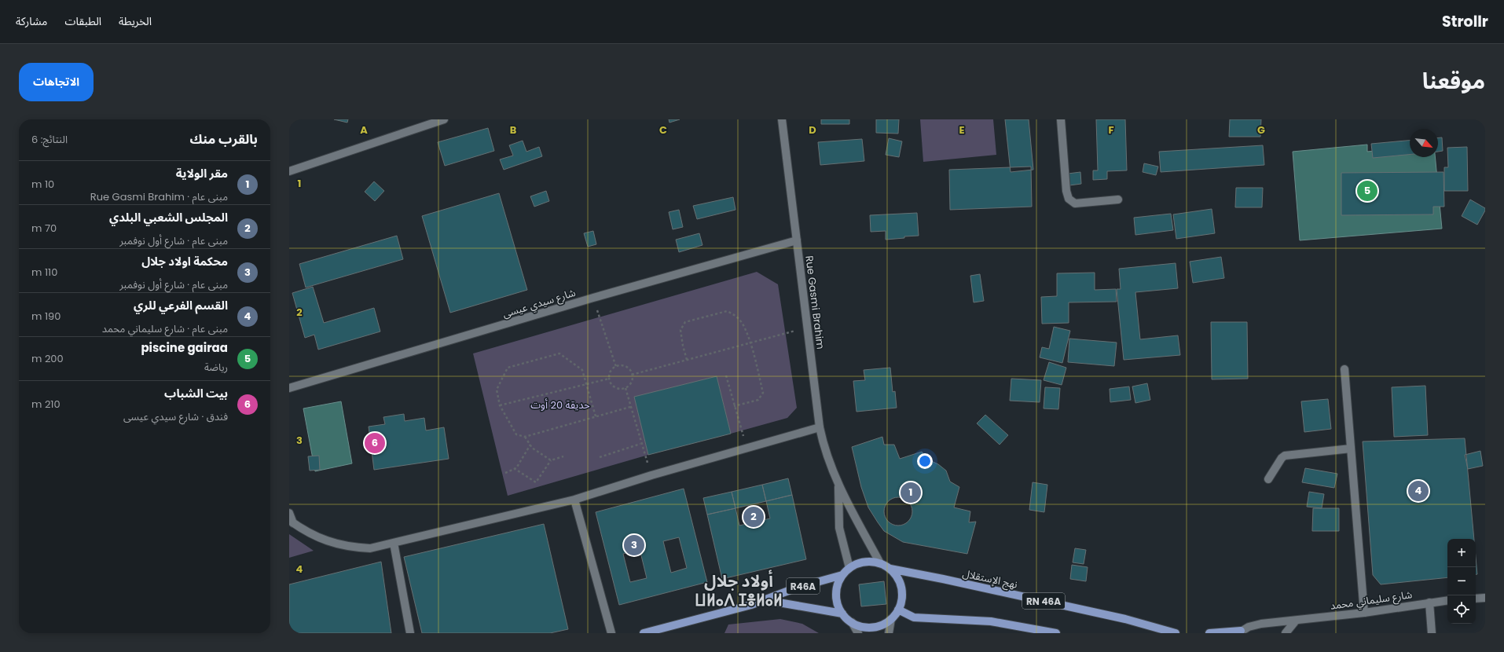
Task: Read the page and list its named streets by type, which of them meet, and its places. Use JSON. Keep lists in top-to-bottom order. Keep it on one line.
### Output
{"streets":{"main road":["نهج الإستقلال","R46A","RN 46A"],"street":["Rue Gasmi Brahim","شارع سيدي عيسى","شارع سليماني محمد"]},"crossings":[["Rue Gasmi Brahim","شارع سيدي عيسى"],["Rue Gasmi Brahim","نهج الإستقلال"],["Rue Gasmi Brahim","R46A"],["نهج الإستقلال","R46A"]],"districts":["أولاد جلال ⵡⵍⴰⴷ ⵊⴻⵍⴰⵍ"],"parks":["حديقة 20 أوت"],"north":"bottom right","page":{"header":"Strollr","nav":["الخريطة","الطبقات","مشاركة"],"title":"موقعنا","buttons":"الاتجاهات","heading":["بالقرب منك","النتائج: 6"],"list":[{"mark":"1","name":"مقر الولاية","note":"مبنى عام · Rue Gasmi Brahim","value":"10 m"},{"mark":"2","name":"المجلس الشعبي البلدي","note":"مبنى عام · شارع أول نوفمبر","value":"70 m"},{"mark":"3","name":"محكمة اولاد جلال","note":"مبنى عام · شارع أول نوفمبر","value":"110 m"},{"mark":"4","name":"القسم الفرعي للري","note":"مبنى عام · شارع سليماني محمد","value":"190 m"},{"mark":"5","name":"piscine gairaa","note":"رياضة","value":"200 m"},{"mark":"6","name":"بيت الشباب","note":"فندق · شارع سيدي عيسى","value":"210 m"}],"pins":["5","6","4","1","2","3"],"map_buttons":["+","−"]},"grid":{"columns":["A","B","C","D","E","F","G"],"rows":["1","2","3","4"]}}
